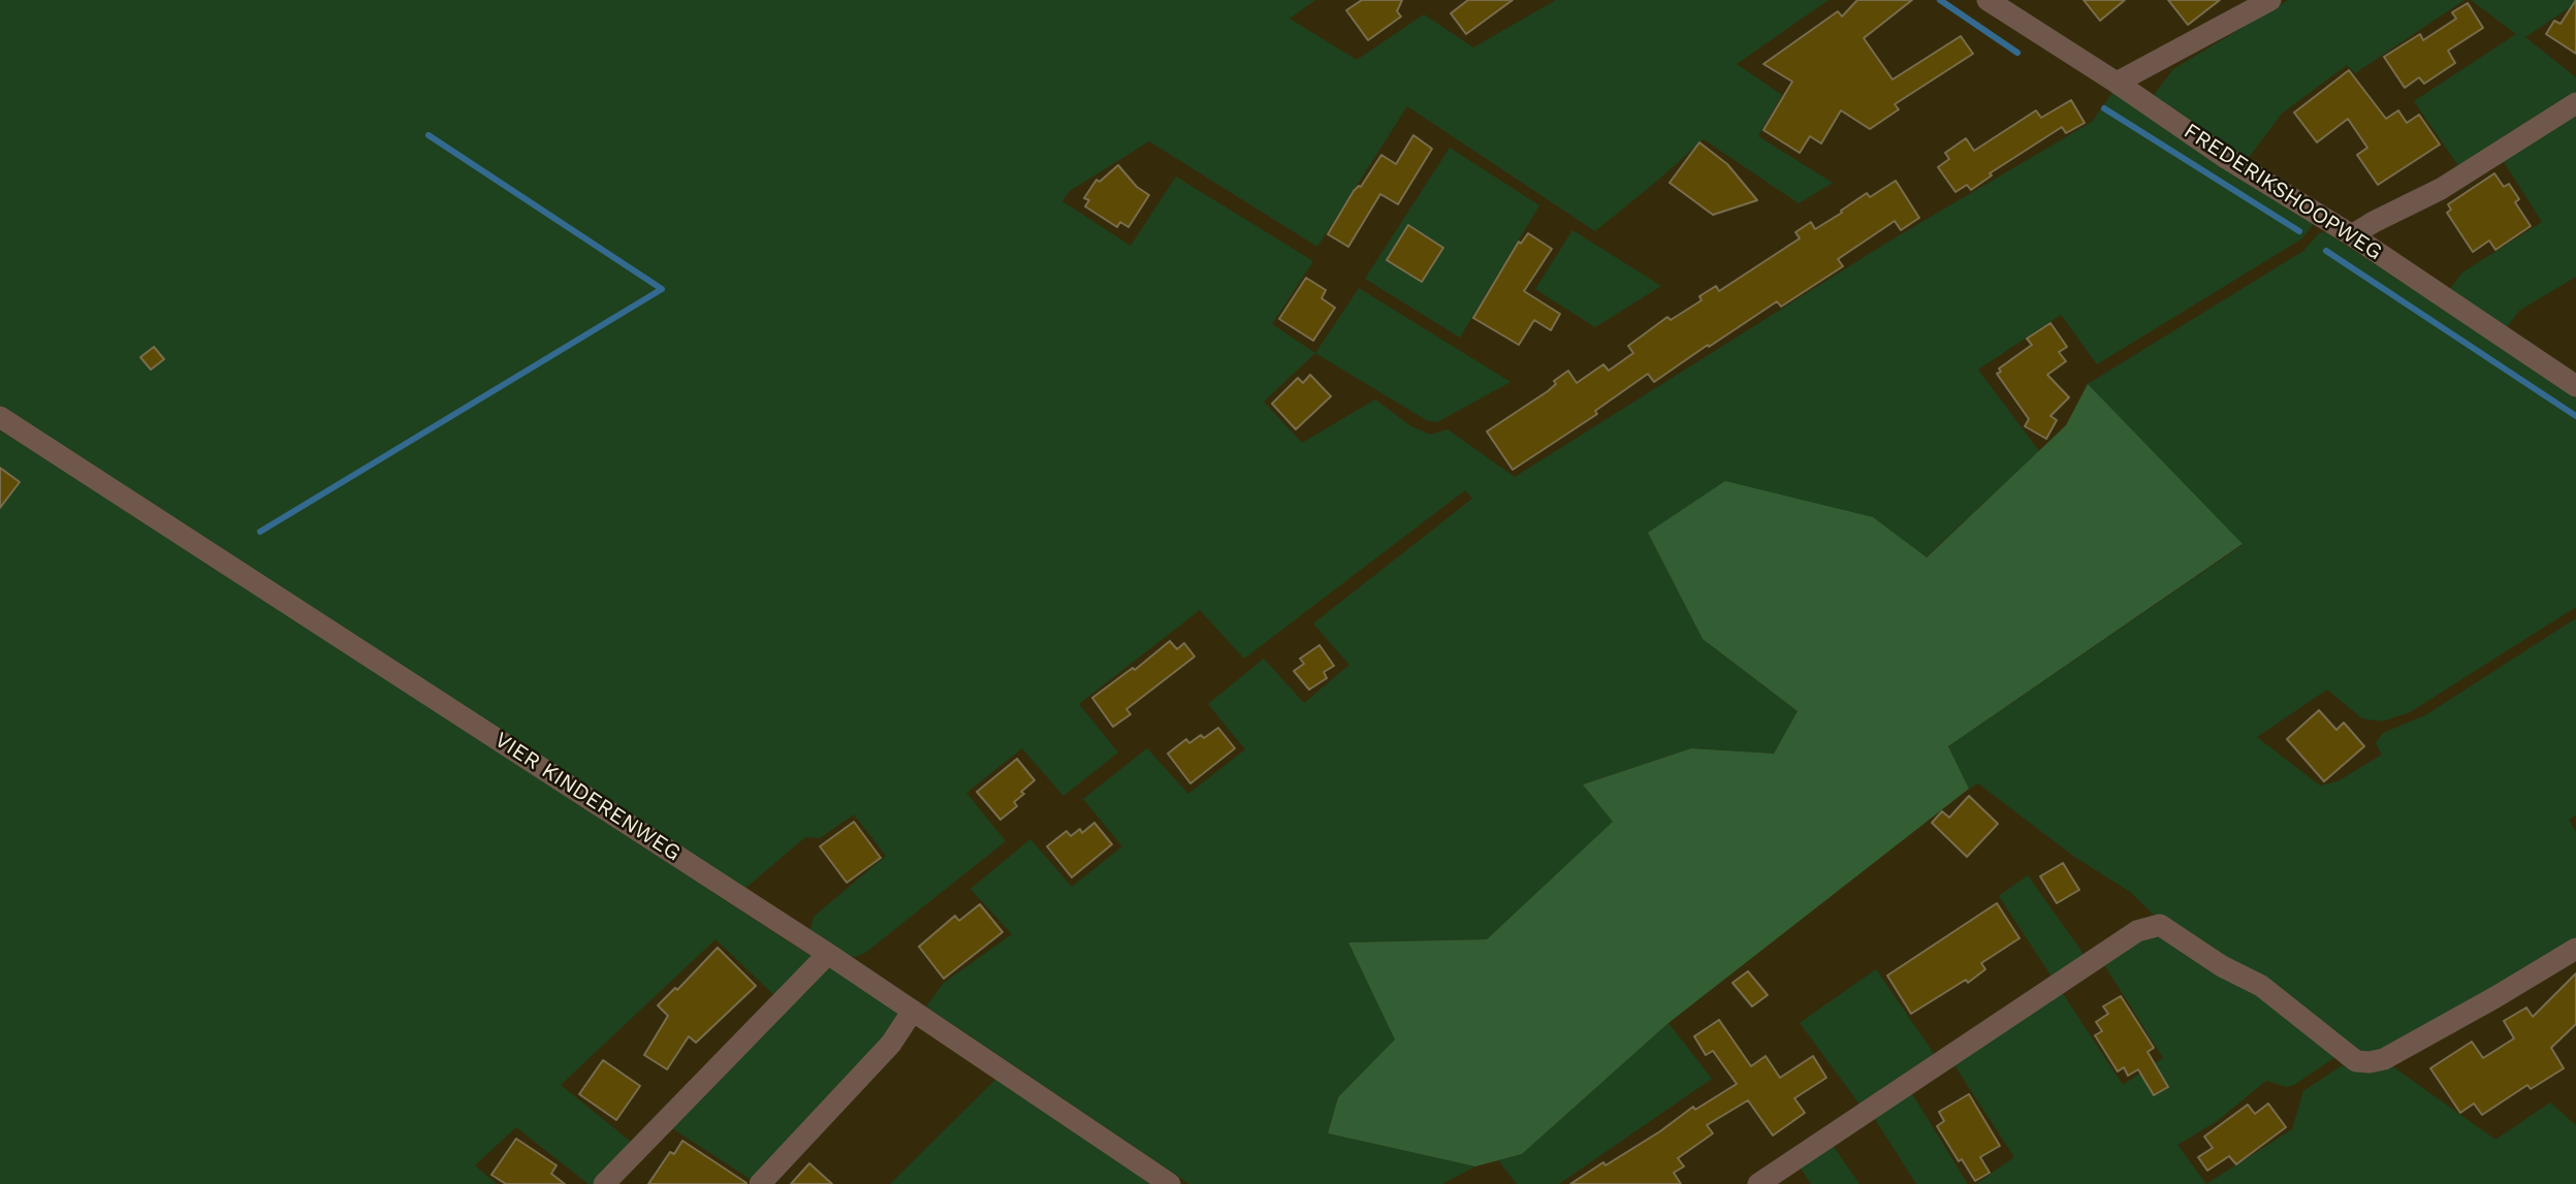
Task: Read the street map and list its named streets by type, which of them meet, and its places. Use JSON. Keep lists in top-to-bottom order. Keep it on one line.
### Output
{"streets":{"street":["FREDERIKSHOOPWEG","VIER KINDERENWEG"]}}
